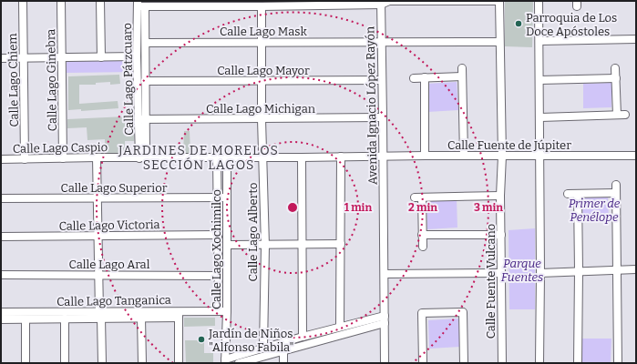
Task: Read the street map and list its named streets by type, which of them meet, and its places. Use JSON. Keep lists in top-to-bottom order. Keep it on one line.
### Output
{"streets":{"street":["Calle Lago Mask","Calle Lago Mayor","Calle Lago Pátzcuaro","Calle Lago Chiem","Calle Lago Ginebra","Avenida Ignacio López Rayón","Calle Lago Michigan","Calle Fuente de Júpiter","Calle Lago Caspio","Calle Lago Superior","Calle Lago Victoria","Calle Lago Alberto","Calle Lago Xochimilco","Calle Lago Aral","Calle Fuente Vulcano","Calle Lago Tanganica"]},"crossings":[["Calle Lago Mask","Calle Lago Pátzcuaro"],["Calle Lago Mask","Avenida Ignacio López Rayón"],["Calle Lago Mask","Calle Lago Alberto"],["Calle Lago Mask","Calle Fuente Vulcano"],["Calle Lago Mayor","Calle Lago Pátzcuaro"],["Calle Lago Mayor","Avenida Ignacio López Rayón"],["Calle Lago Mayor","Calle Lago Alberto"],["Calle Lago Pátzcuaro","Calle Lago Michigan"],["Calle Lago Pátzcuaro","Calle Lago Caspio"],["Calle Lago Chiem","Calle Lago Caspio"],["Calle Lago Ginebra","Calle Lago Caspio"],["Avenida Ignacio López Rayón","Calle Lago Michigan"],["Avenida Ignacio López Rayón","Calle Fuente de Júpiter"],["Avenida Ignacio López Rayón","Calle Lago Caspio"],["Calle Lago Michigan","Calle Lago Alberto"],["Calle Fuente de Júpiter","Calle Lago Caspio"],["Calle Fuente de Júpiter","Calle Fuente Vulcano"],["Calle Lago Caspio","Calle Lago Alberto"],["Calle Lago Caspio","Calle Lago Xochimilco"],["Calle Lago Superior","Calle Lago Xochimilco"],["Calle Lago Victoria","Calle Lago Xochimilco"],["Calle Lago Xochimilco","Calle Lago Aral"],["Calle Lago Xochimilco","Calle Lago Tanganica"]],"districts":["JARDINES DE MORELOS SECCIÓN LAGOS"],"parks":["Primer de Penélope","Parque Fuentes"],"places":["Parroquia de Los Doce Apóstoles","Jardín de Niños \"Alfonso Fabila\""],"rings":["1 min","2 min","3 min"]}
